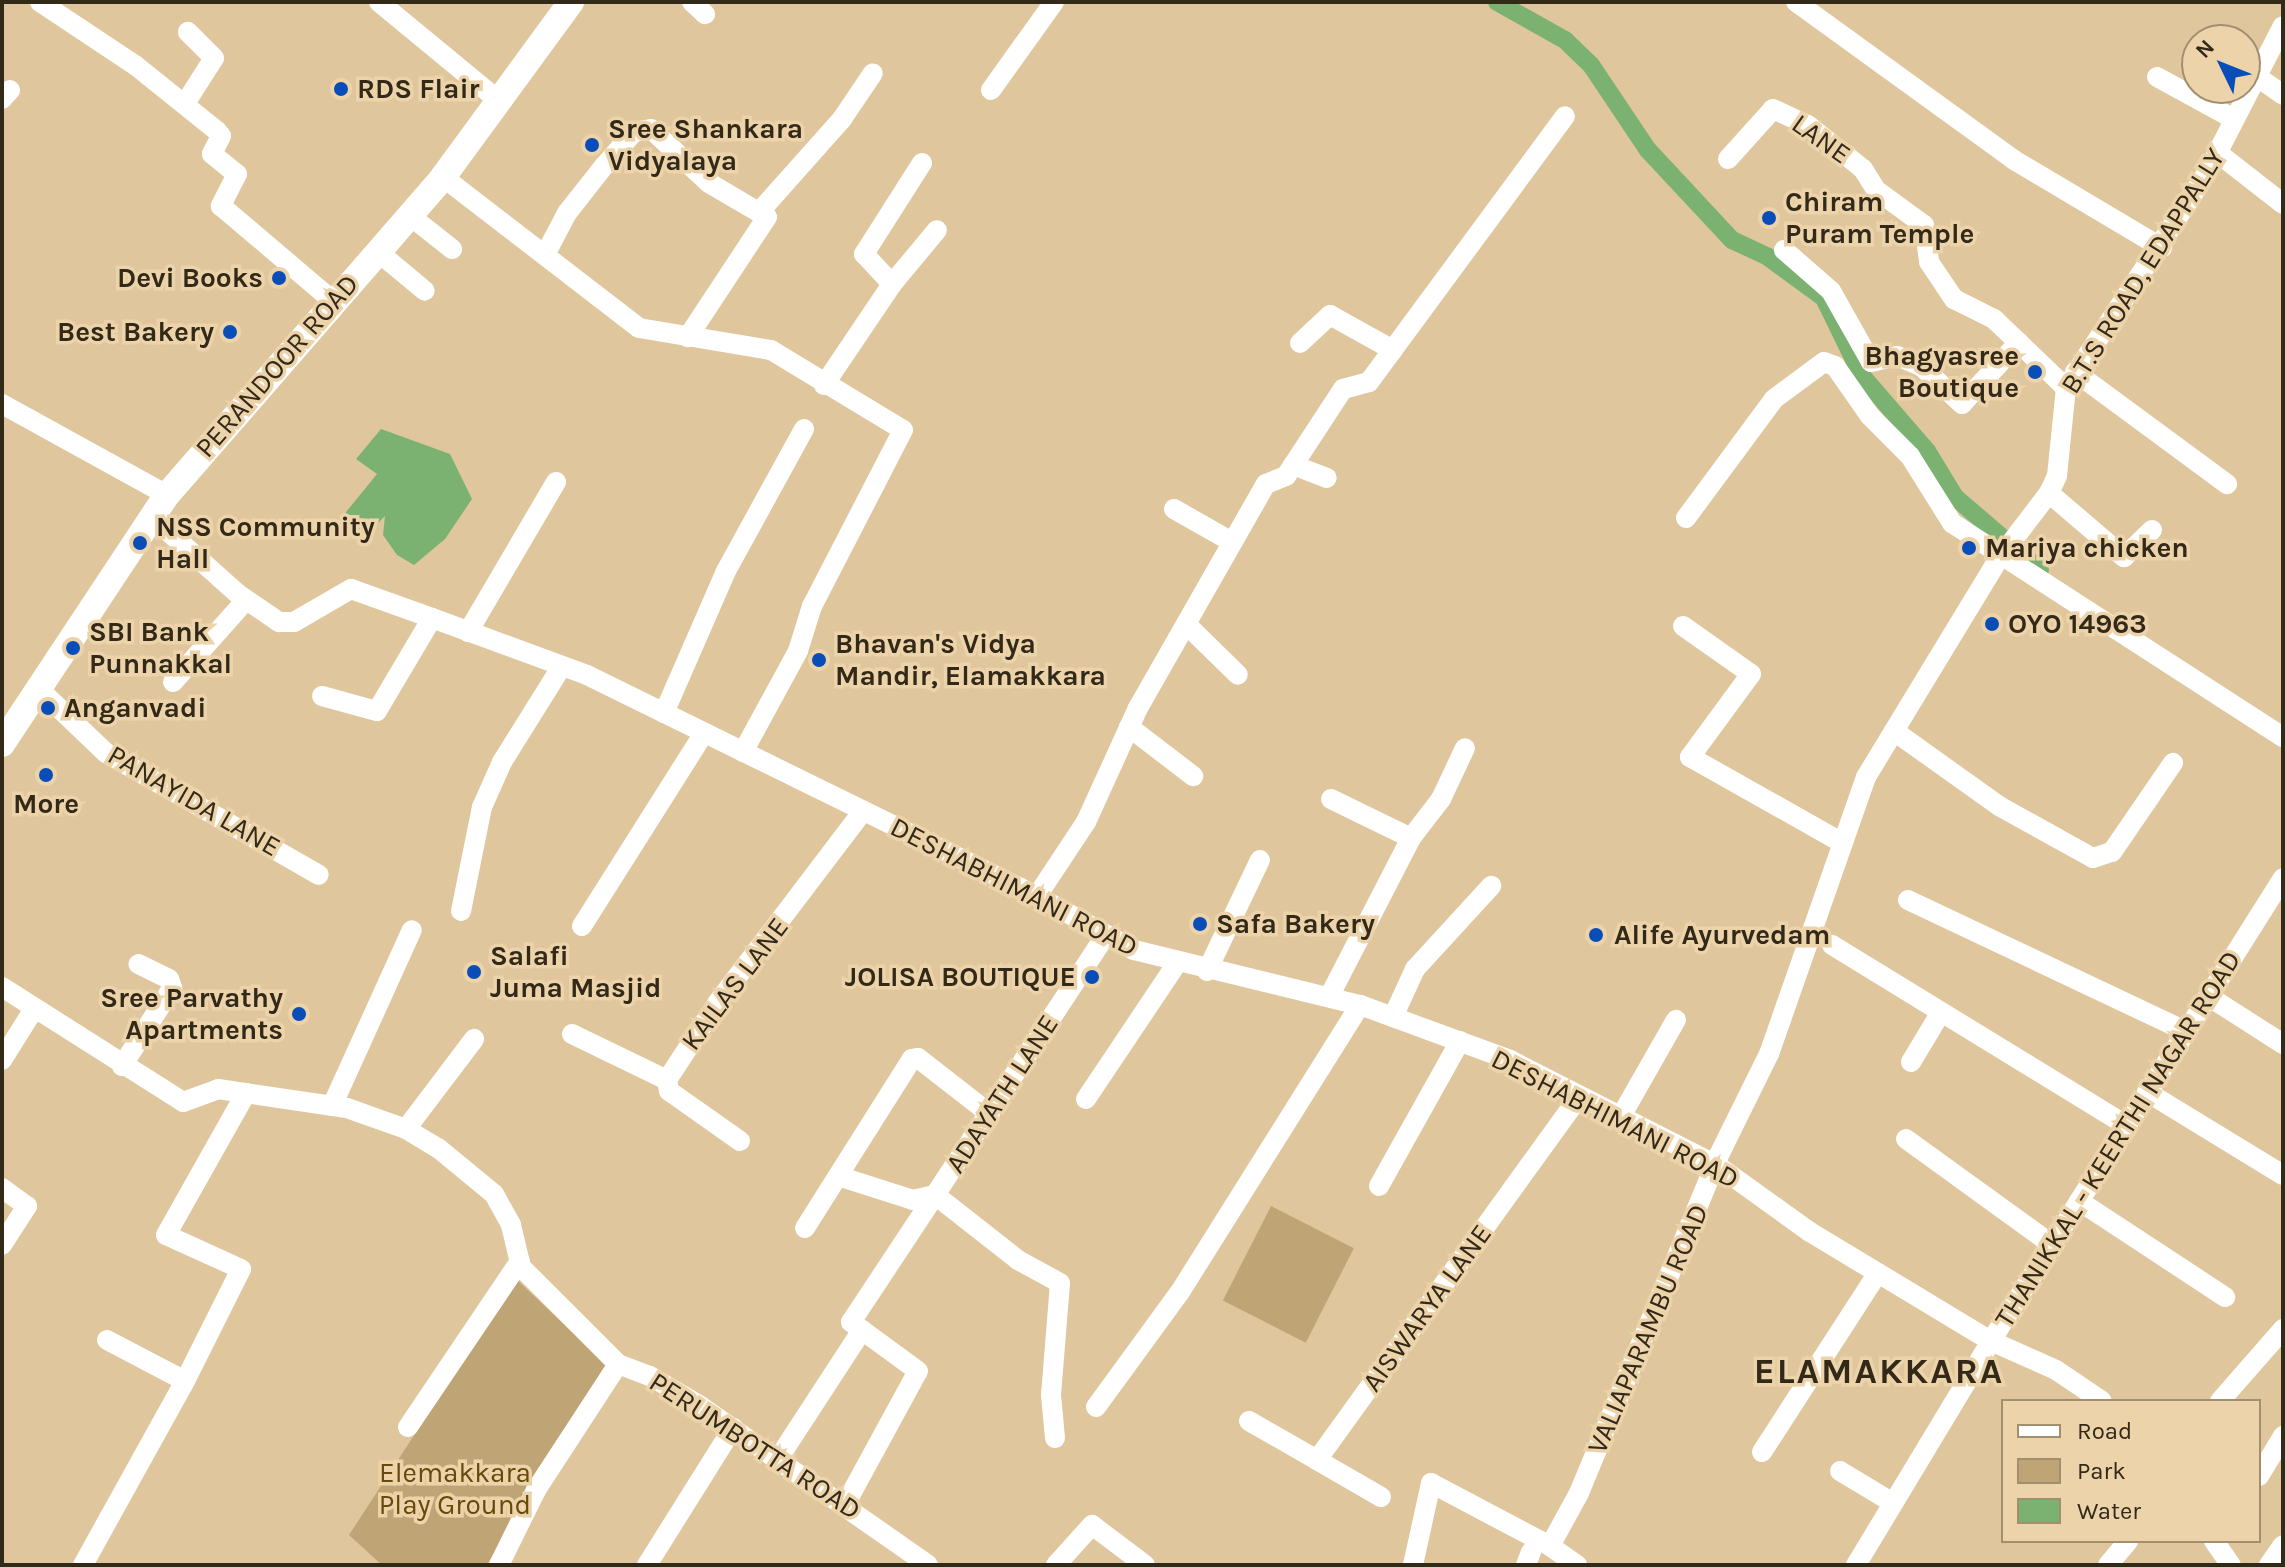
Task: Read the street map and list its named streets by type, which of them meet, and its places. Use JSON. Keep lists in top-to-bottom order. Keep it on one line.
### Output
{"streets":{"main road":["PERANDOOR ROAD"],"street":["LANE","B.T.S ROAD, EDAPPALLY","PANAYIDA LANE","DESHABHIMANI ROAD","KAILAS LANE","ADAYATH LANE","THANIKKAL - KEERTHI NAGAR ROAD","AISWARYA LANE","VALIAPARAMBU ROAD","PERUMBOTTA ROAD"]},"crossings":[["LANE","B.T.S ROAD, EDAPPALLY"],["B.T.S ROAD, EDAPPALLY","DESHABHIMANI ROAD"],["B.T.S ROAD, EDAPPALLY","VALIAPARAMBU ROAD"],["PERANDOOR ROAD","PANAYIDA LANE"],["PERANDOOR ROAD","DESHABHIMANI ROAD"],["DESHABHIMANI ROAD","KAILAS LANE"],["DESHABHIMANI ROAD","ADAYATH LANE"],["DESHABHIMANI ROAD","THANIKKAL - KEERTHI NAGAR ROAD"],["DESHABHIMANI ROAD","AISWARYA LANE"],["DESHABHIMANI ROAD","VALIAPARAMBU ROAD"]],"districts":["ELAMAKKARA"],"parks":["Elemakkara Play Ground"],"places":["RDS Flair","Sree Shankara Vidyalaya","Chiram Puram Temple","Devi Books","Best Bakery","Bhagyasree Boutique","NSS Community Hall","Mariya chicken","OYO 14963","SBI Bank Punnakkal","Bhavan's Vidya Mandir, Elamakkara","Anganvadi","More","Safa Bakery","Alife Ayurvedam","Salafi Juma Masjid","JOLISA BOUTIQUE","Sree Parvathy Apartments"],"legend":["Road","Park","Water"],"north":"top left"}
